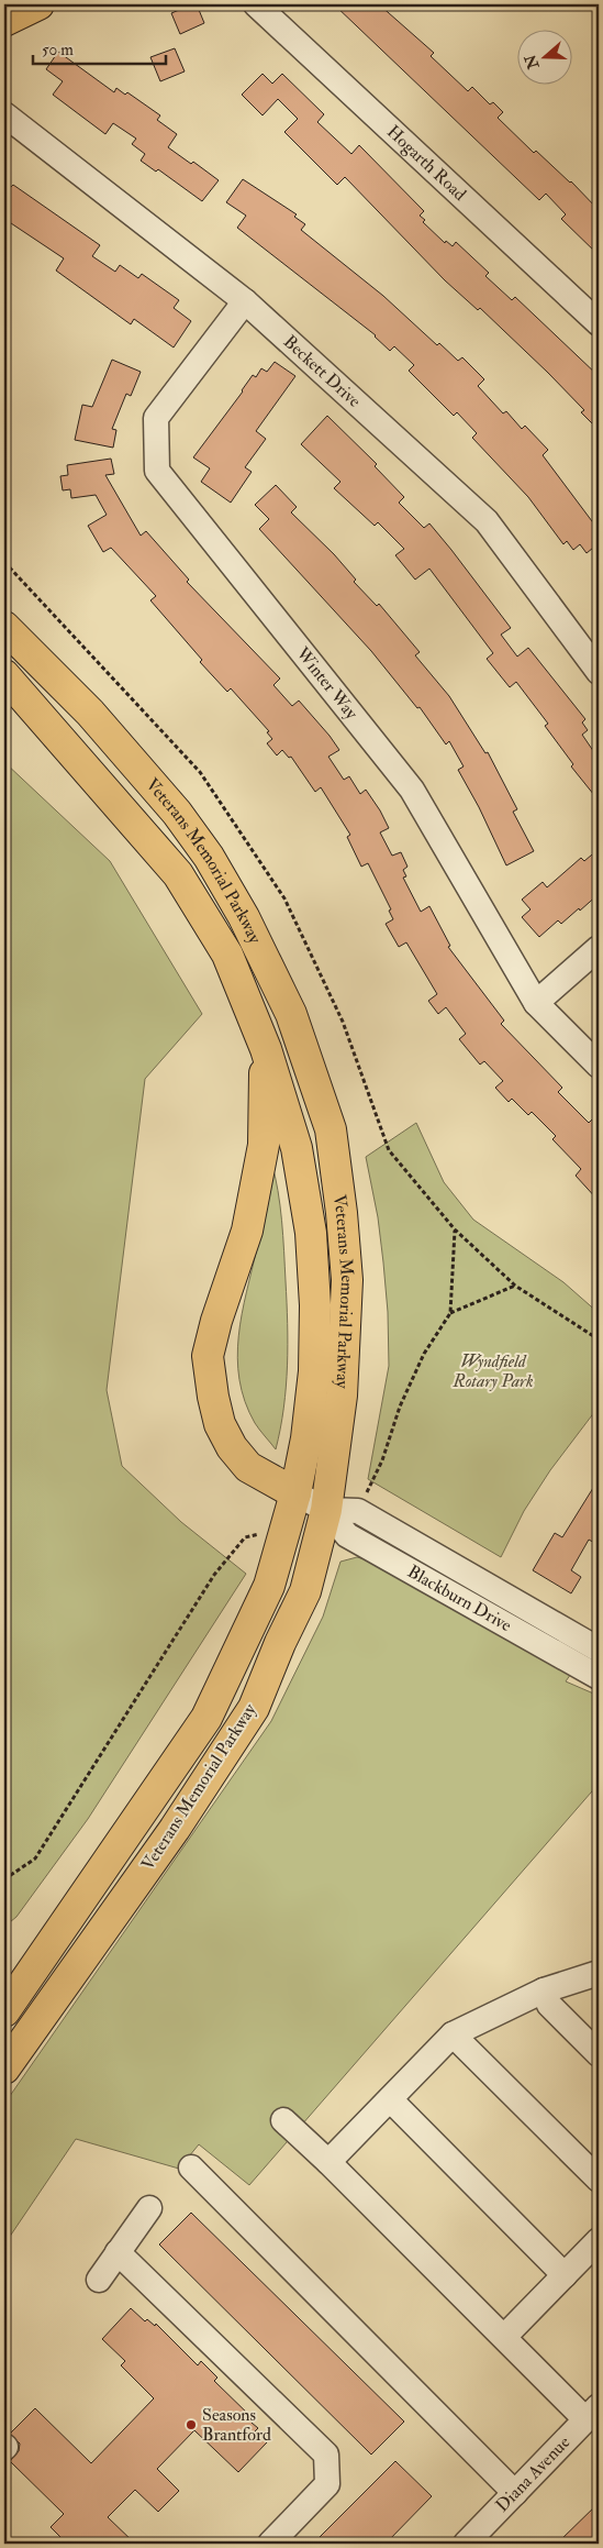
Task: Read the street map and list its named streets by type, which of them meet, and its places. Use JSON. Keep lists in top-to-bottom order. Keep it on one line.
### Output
{"streets":{"main road":["Veterans Memorial Parkway"],"street":["Hogarth Road","Beckett Drive","Winter Way","Blackburn Drive","Diana Avenue"]},"crossings":[["Beckett Drive","Winter Way"],["Veterans Memorial Parkway","Blackburn Drive"]],"parks":["Wyndfield Rotary Park"],"places":["Seasons Brantford"],"scale_bar":"50 m","north":"left"}
